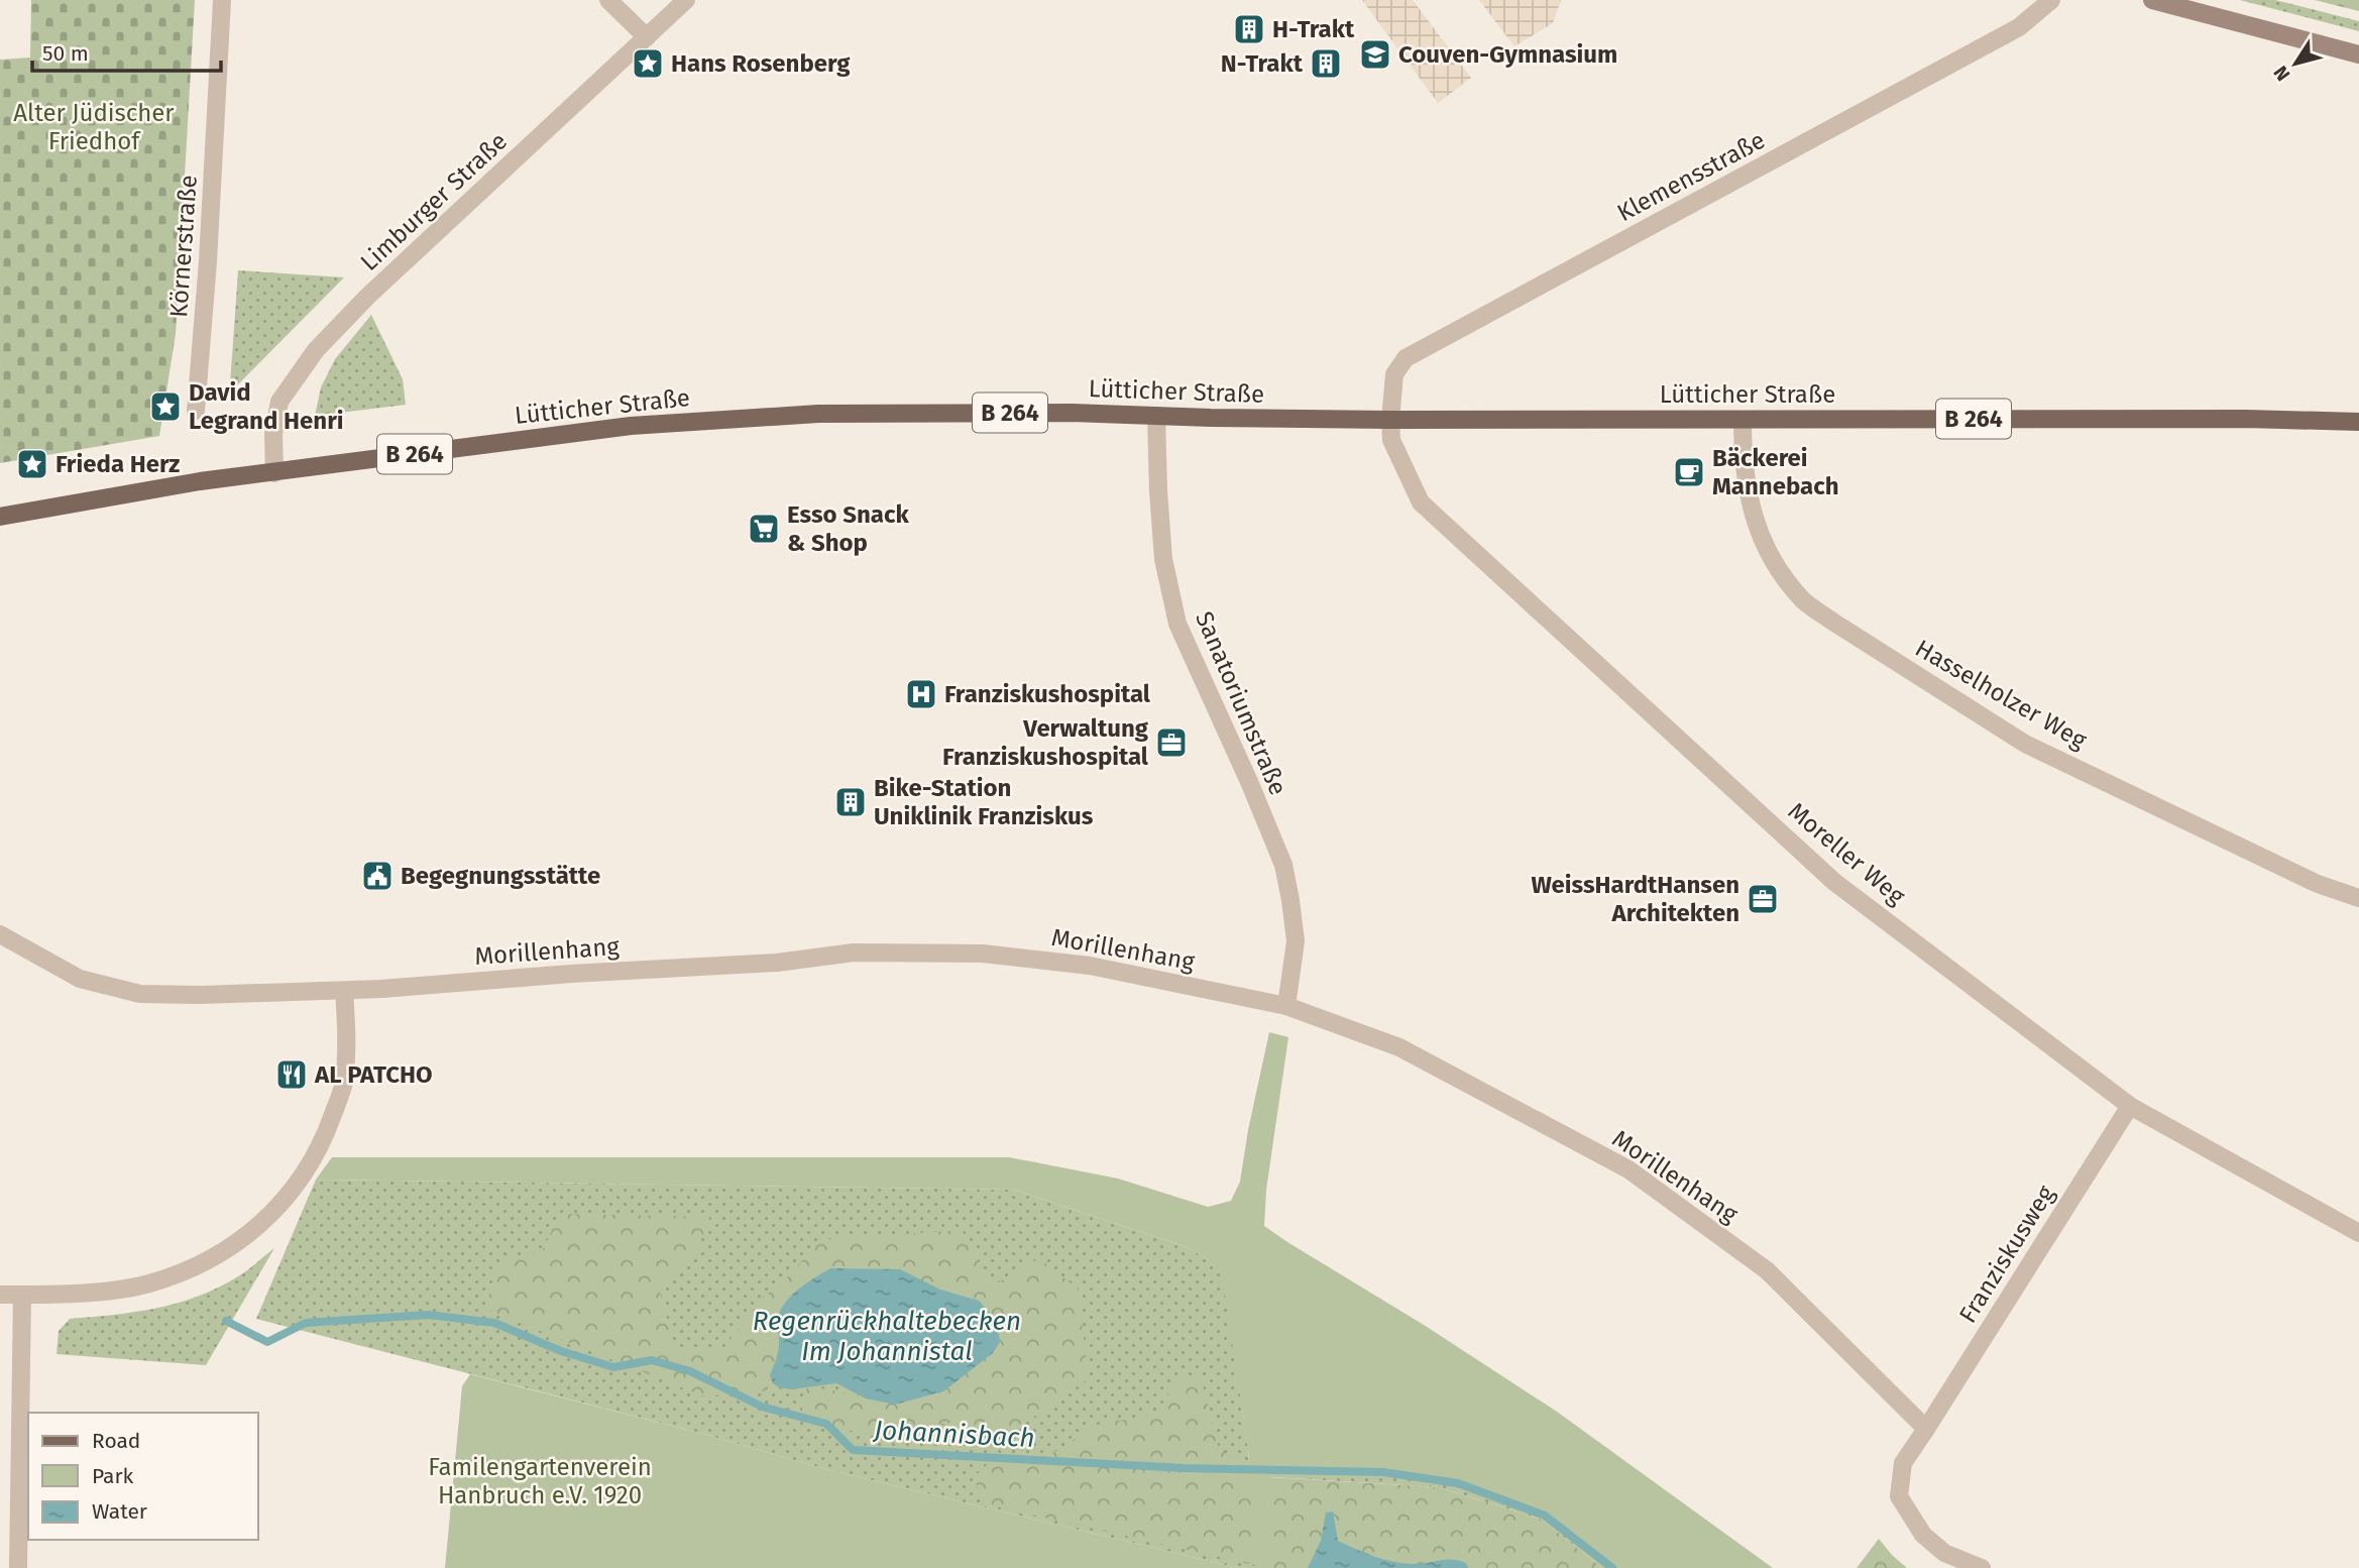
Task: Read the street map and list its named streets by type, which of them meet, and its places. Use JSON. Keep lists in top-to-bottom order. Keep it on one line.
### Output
{"streets":{"main road":["Lütticher Straße","B 264"],"street":["Klemensstraße","Limburger Straße","Körnerstraße","Hasselholzer Weg","Sanatoriumstraße","Moreller Weg","Morillenhang","Franziskusweg"]},"crossings":[["Klemensstraße","Lütticher Straße"],["Klemensstraße","Moreller Weg"],["Limburger Straße","Lütticher Straße"],["Lütticher Straße","Hasselholzer Weg"],["Lütticher Straße","Sanatoriumstraße"],["Lütticher Straße","Moreller Weg"],["Sanatoriumstraße","Morillenhang"],["Moreller Weg","Franziskusweg"],["Morillenhang","Franziskusweg"]],"water":["Regenrückhaltebecken Im Johannistal","Johannisbach"],"parks":["Alter Jüdischer Friedhof","Familengartenverein Hanbruch e.V. 1920"],"places":{"building":["H-Trakt","N-Trakt","Bike-Station Uniklinik Franziskus"],"school or university":["Couven-Gymnasium"],"place":["Hans Rosenberg","David Legrand Henri","Frieda Herz"],"cafe":["Bäckerei Mannebach"],"supermarket":["Esso Snack & Shop"],"hospital":["Franziskushospital"],"office":["Verwaltung Franziskushospital","WeissHardtHansen Architekten"],"public building":["Begegnungsstätte"],"restaurant":["AL PATCHO"]},"legend":["Road","Park","Water"],"scale_bar":"50 m","north":"bottom left"}
